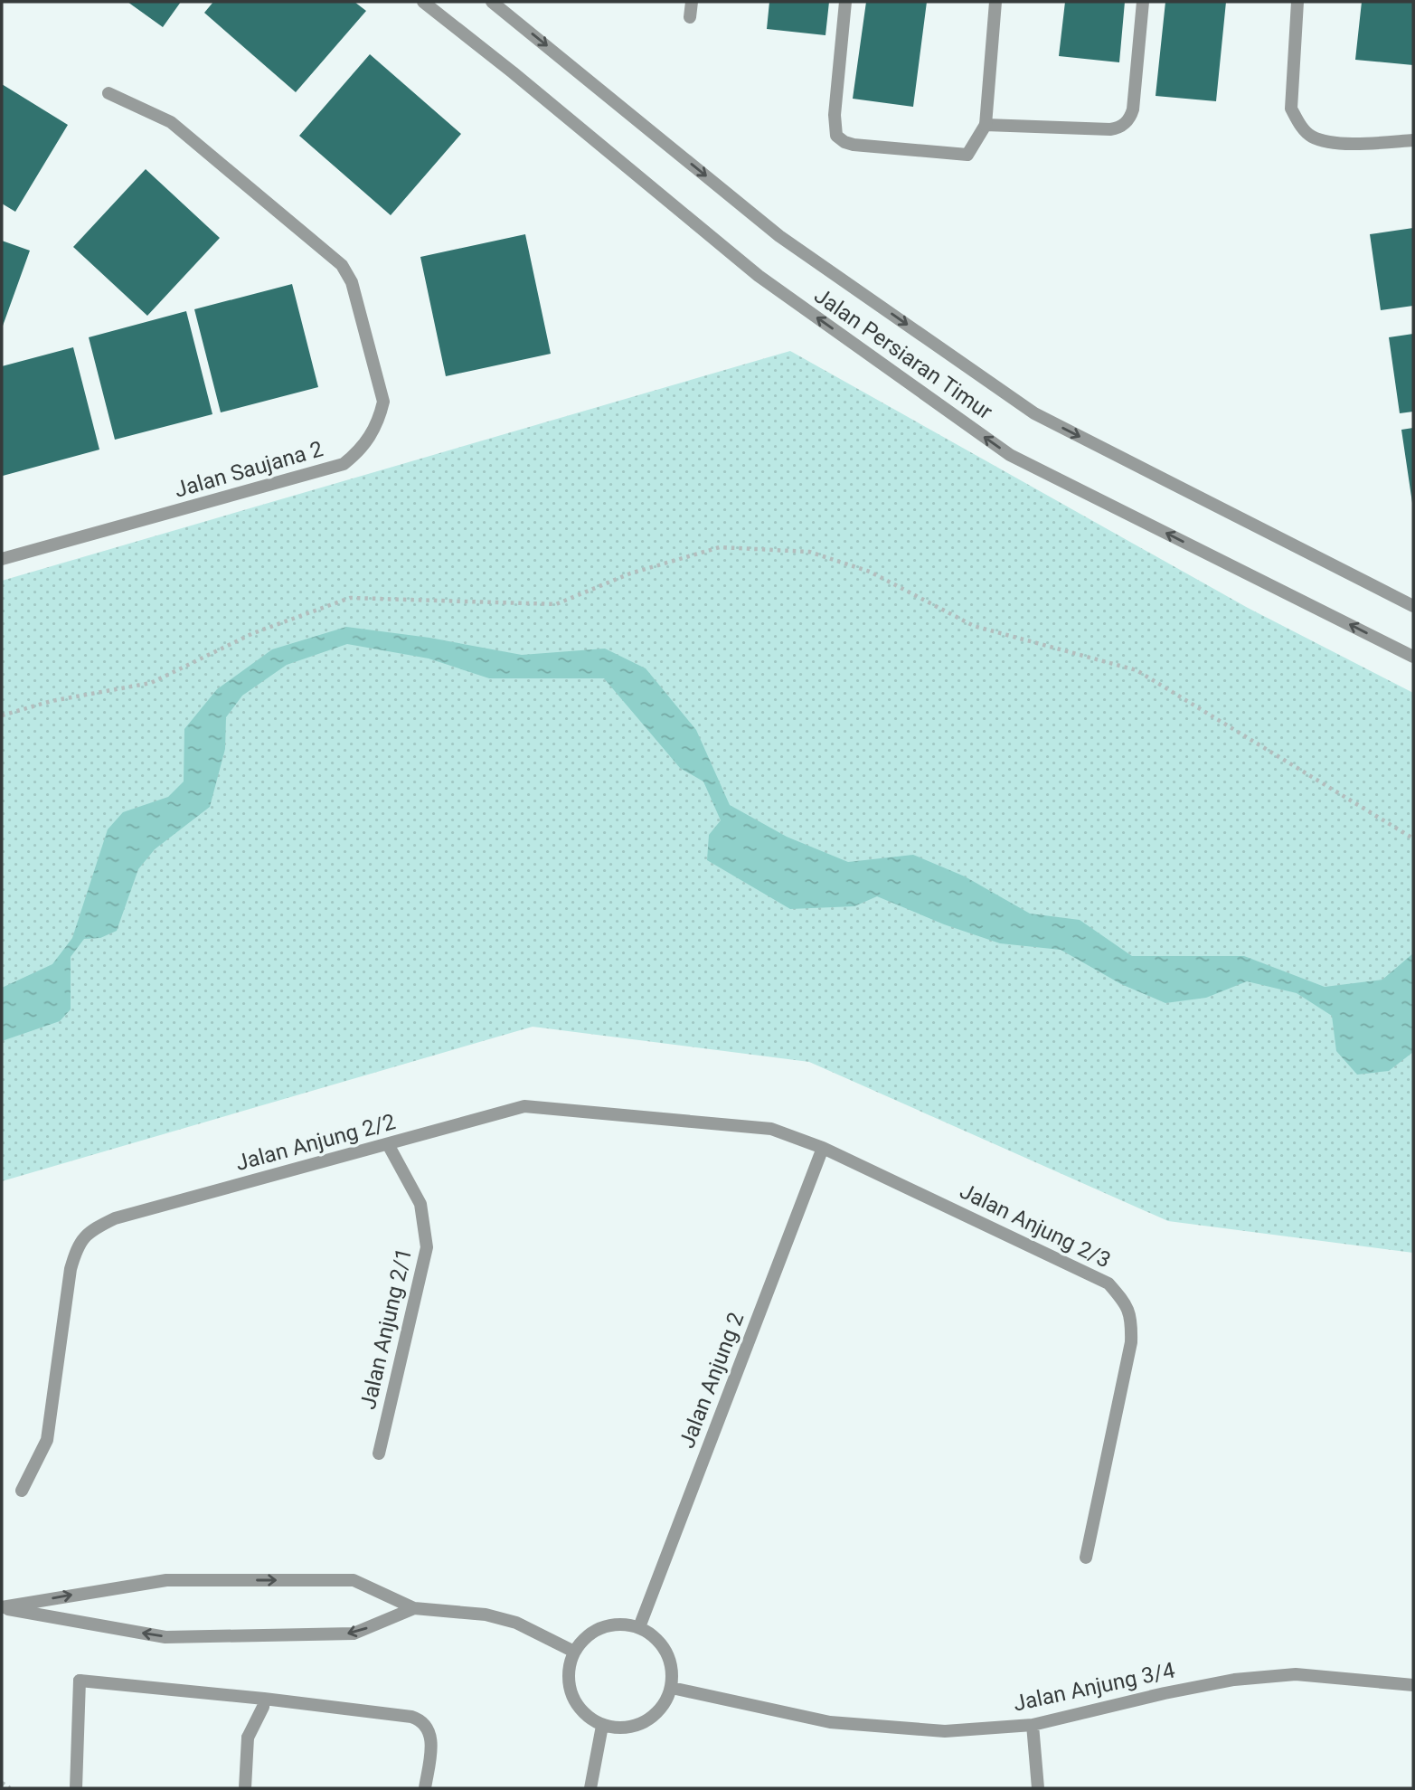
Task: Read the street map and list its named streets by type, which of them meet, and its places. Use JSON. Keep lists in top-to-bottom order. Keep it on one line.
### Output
{"streets":{"street":["Jalan Persiaran Timur","Jalan Saujana 2","Jalan Anjung 2/2","Jalan Anjung 2/3","Jalan Anjung 2/1","Jalan Anjung 2","Jalan Anjung 3/4"]},"crossings":[["Jalan Anjung 2/2","Jalan Anjung 2/3"],["Jalan Anjung 2/2","Jalan Anjung 2/1"],["Jalan Anjung 2/2","Jalan Anjung 2"],["Jalan Anjung 2/3","Jalan Anjung 2"],["Jalan Anjung 2","Jalan Anjung 3/4"]]}
